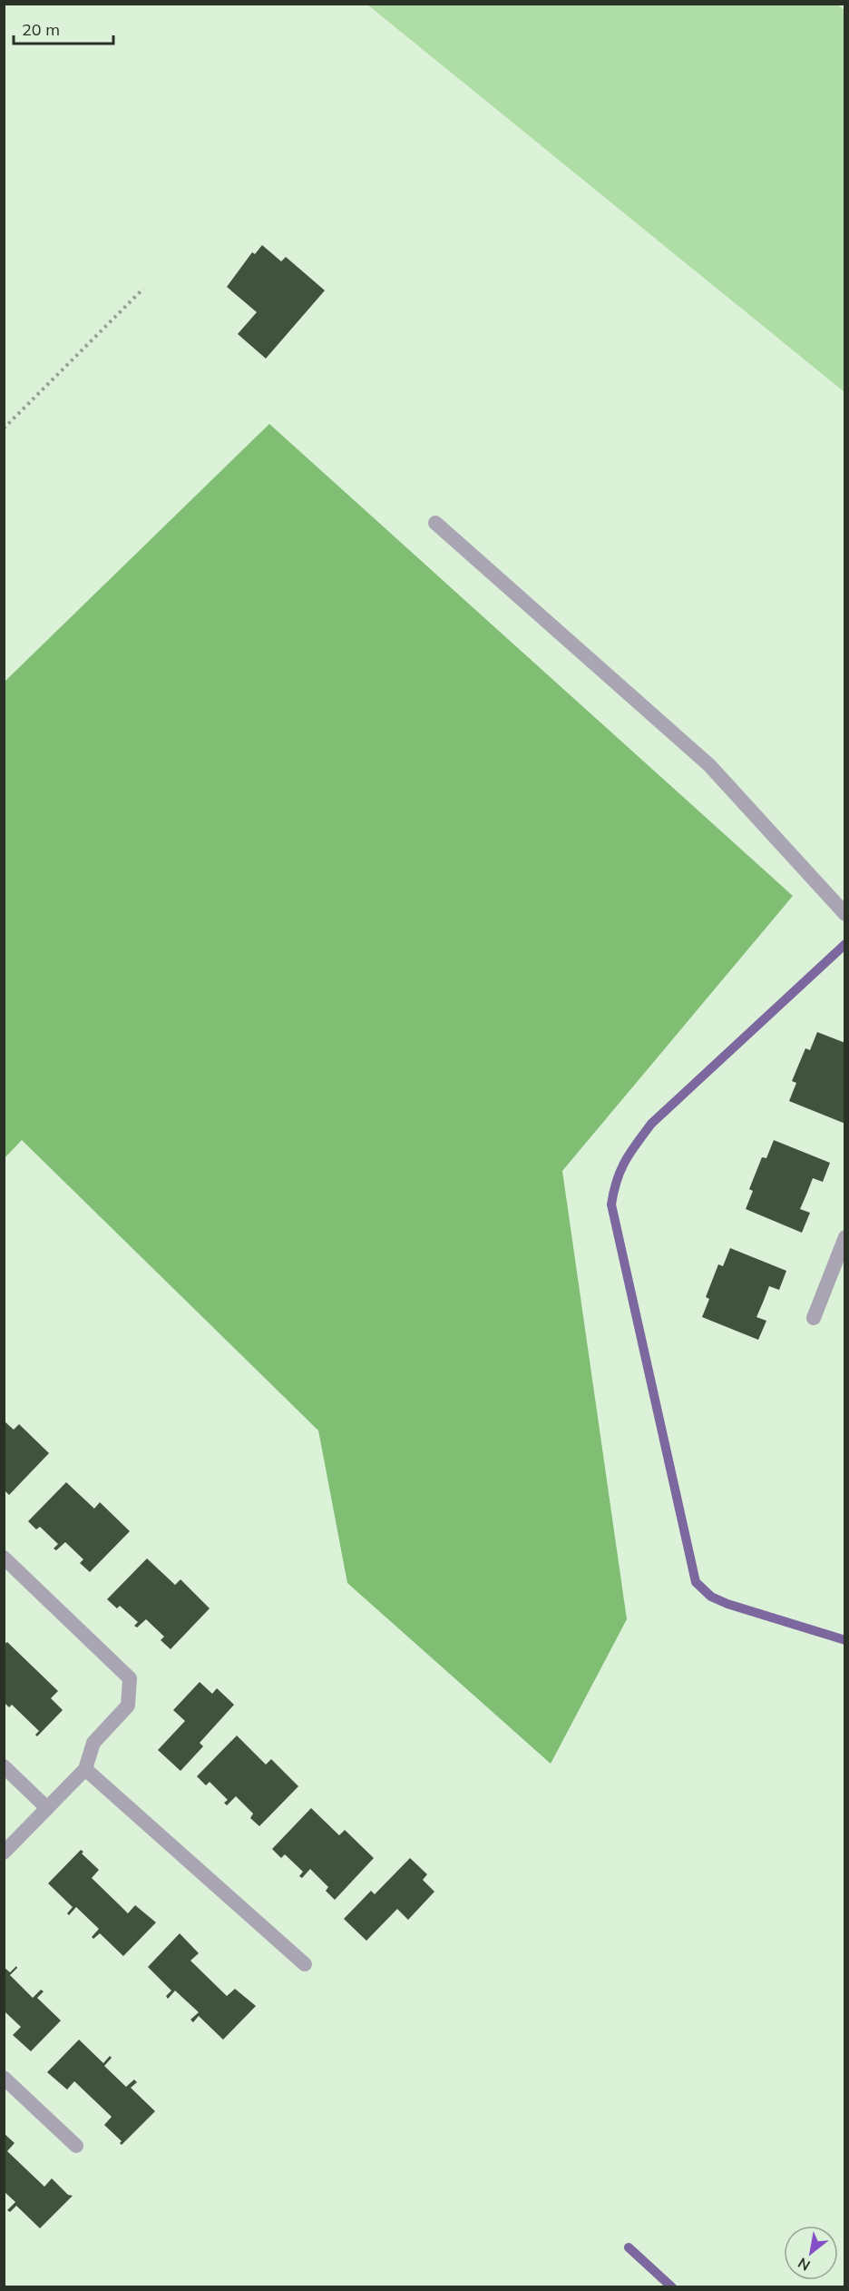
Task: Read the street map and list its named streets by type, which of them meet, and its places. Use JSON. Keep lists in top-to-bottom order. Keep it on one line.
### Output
{"scale_bar":"20 m","north":"bottom left"}
